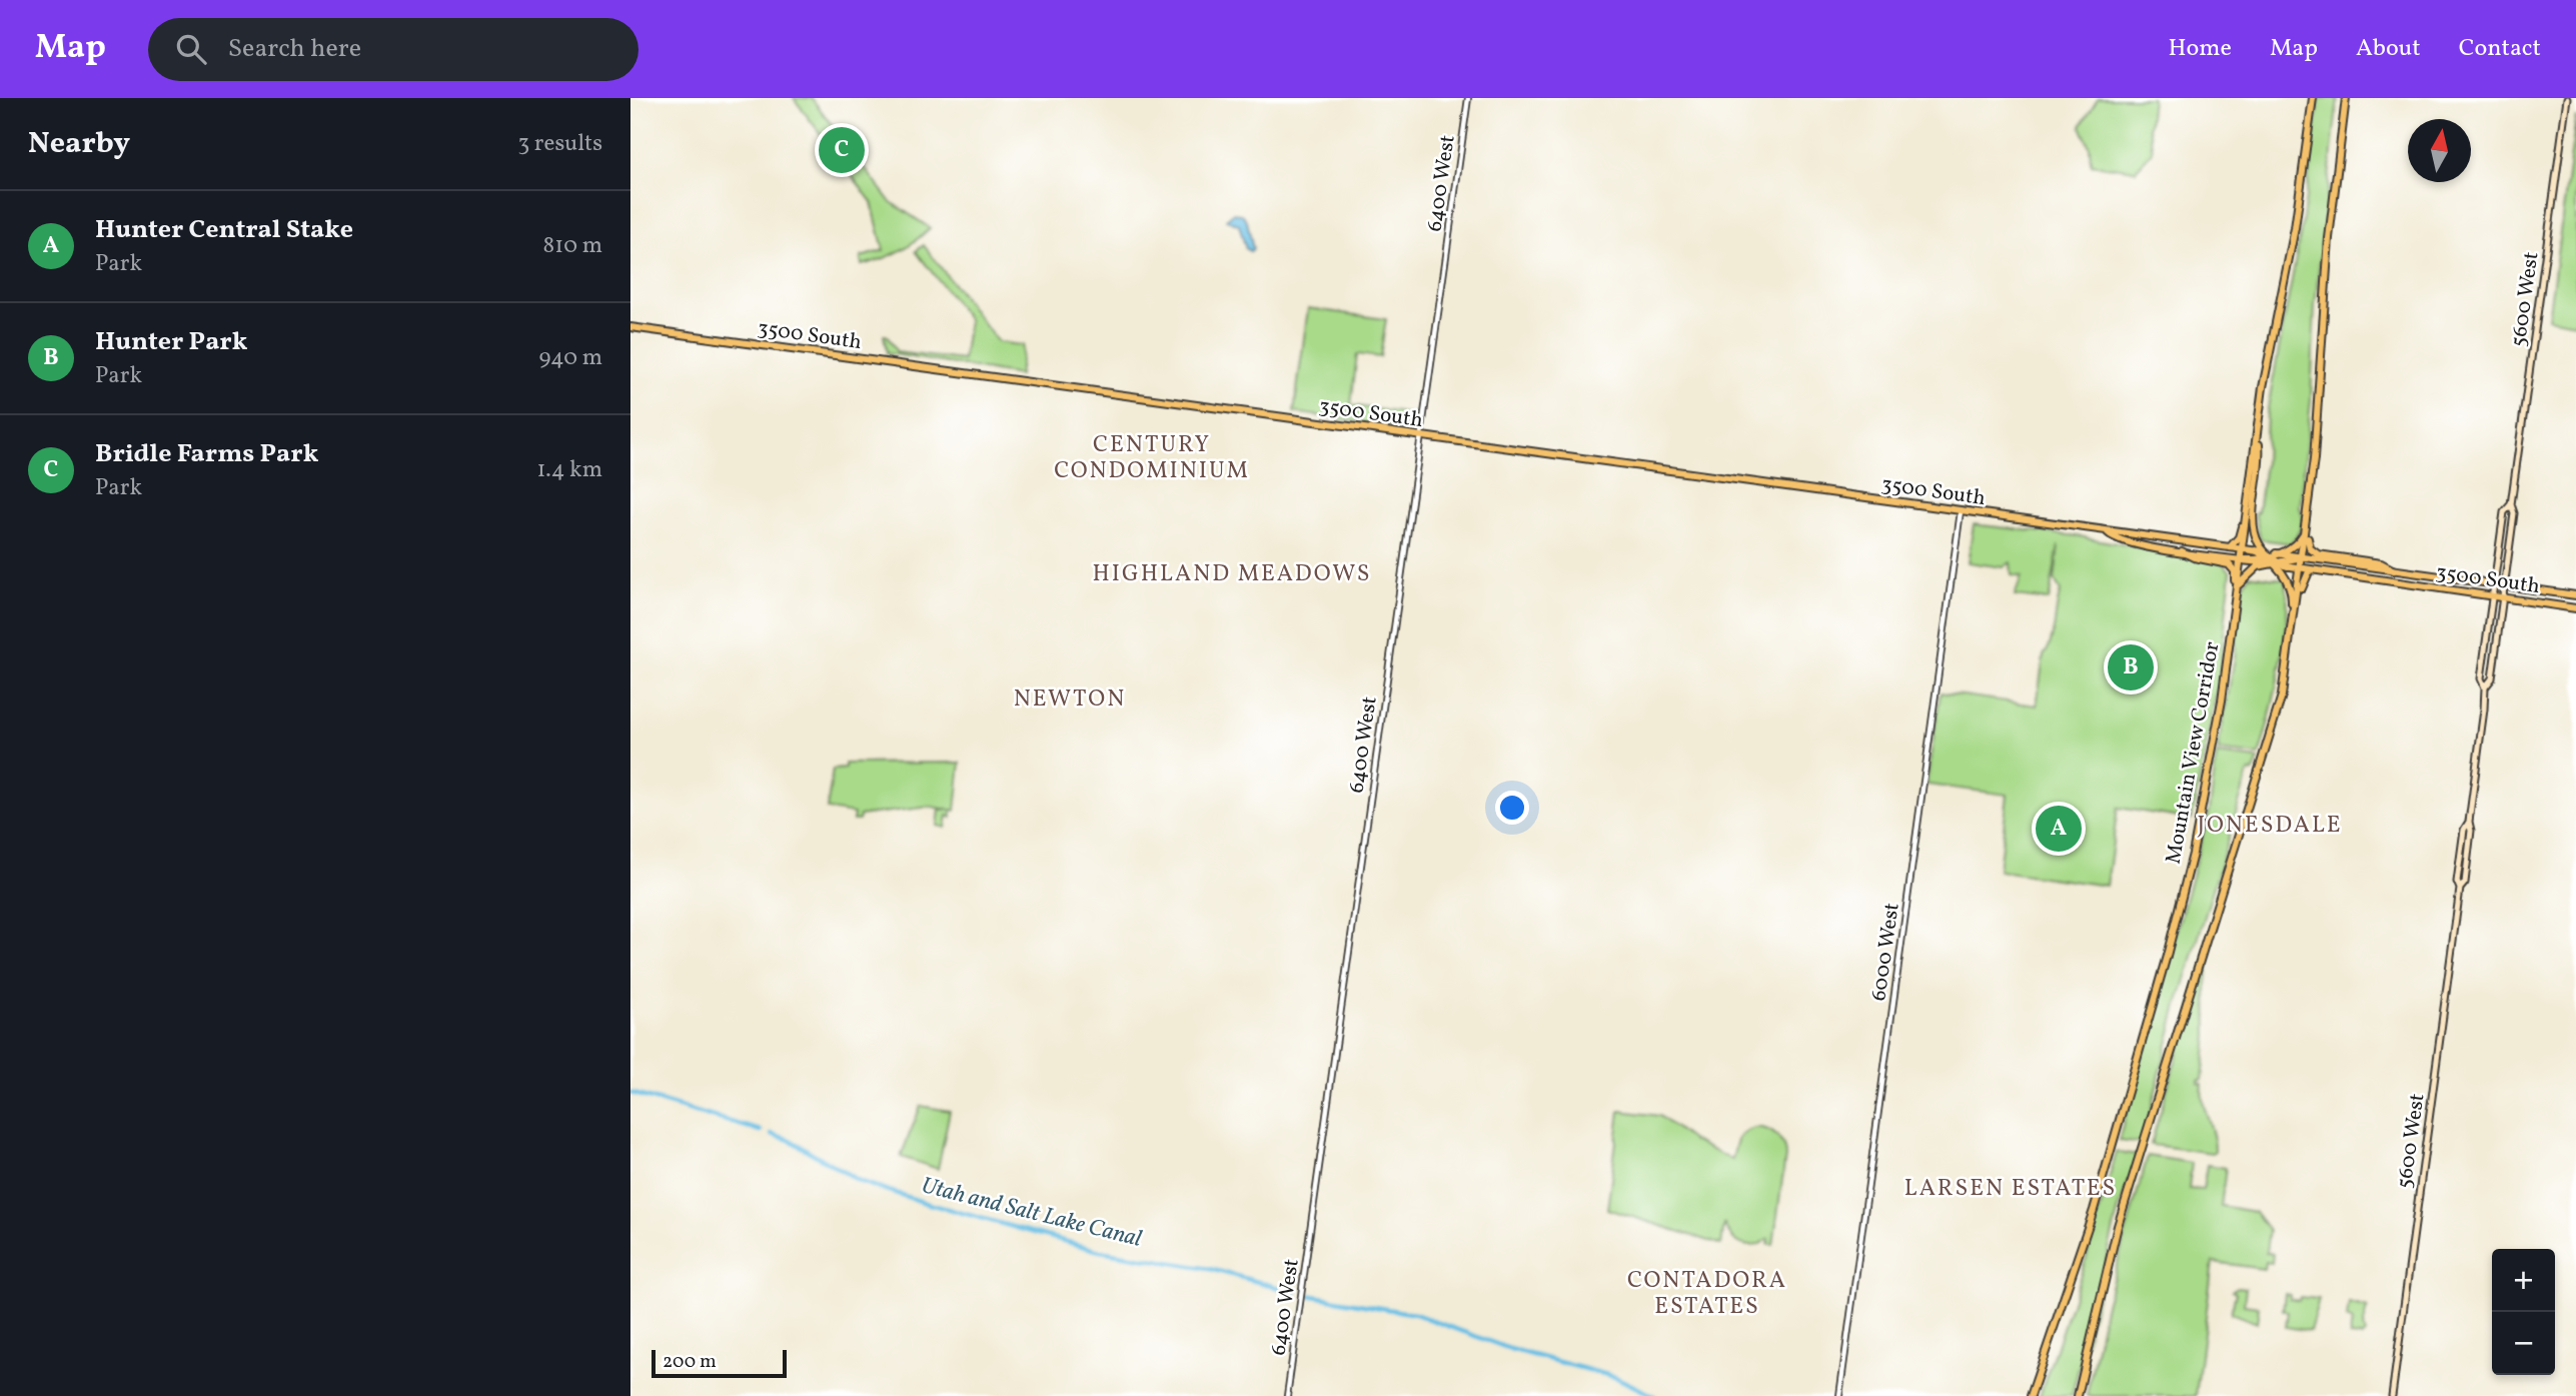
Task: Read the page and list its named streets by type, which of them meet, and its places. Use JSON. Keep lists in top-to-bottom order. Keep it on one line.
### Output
{"streets":{"main road":["5600 West","3500 South","Mountain View Corridor"],"street":["6400 West","6000 West"]},"crossings":[["6400 West","3500 South"],["5600 West","3500 South"],["3500 South","Mountain View Corridor"],["3500 South","6000 West"]],"districts":["CENTURY CONDOMINIUM","HIGHLAND MEADOWS","NEWTON","JONESDALE","LARSEN ESTATES","CONTADORA ESTATES"],"water":["Utah and Salt Lake Canal"],"scale_bar":"200 m","north":"top","page":{"header":"Map","search":"Search here","nav":["Home","Map","About","Contact"],"heading":["Nearby","3 results"],"pins":["C","B","A"],"list":[{"mark":"A","name":"Hunter Central Stake","note":"Park","value":"810 m"},{"mark":"B","name":"Hunter Park","note":"Park","value":"940 m"},{"mark":"C","name":"Bridle Farms Park","note":"Park","value":"1.4 km"}],"map_buttons":["+","−"],"scale":"200 m"}}
